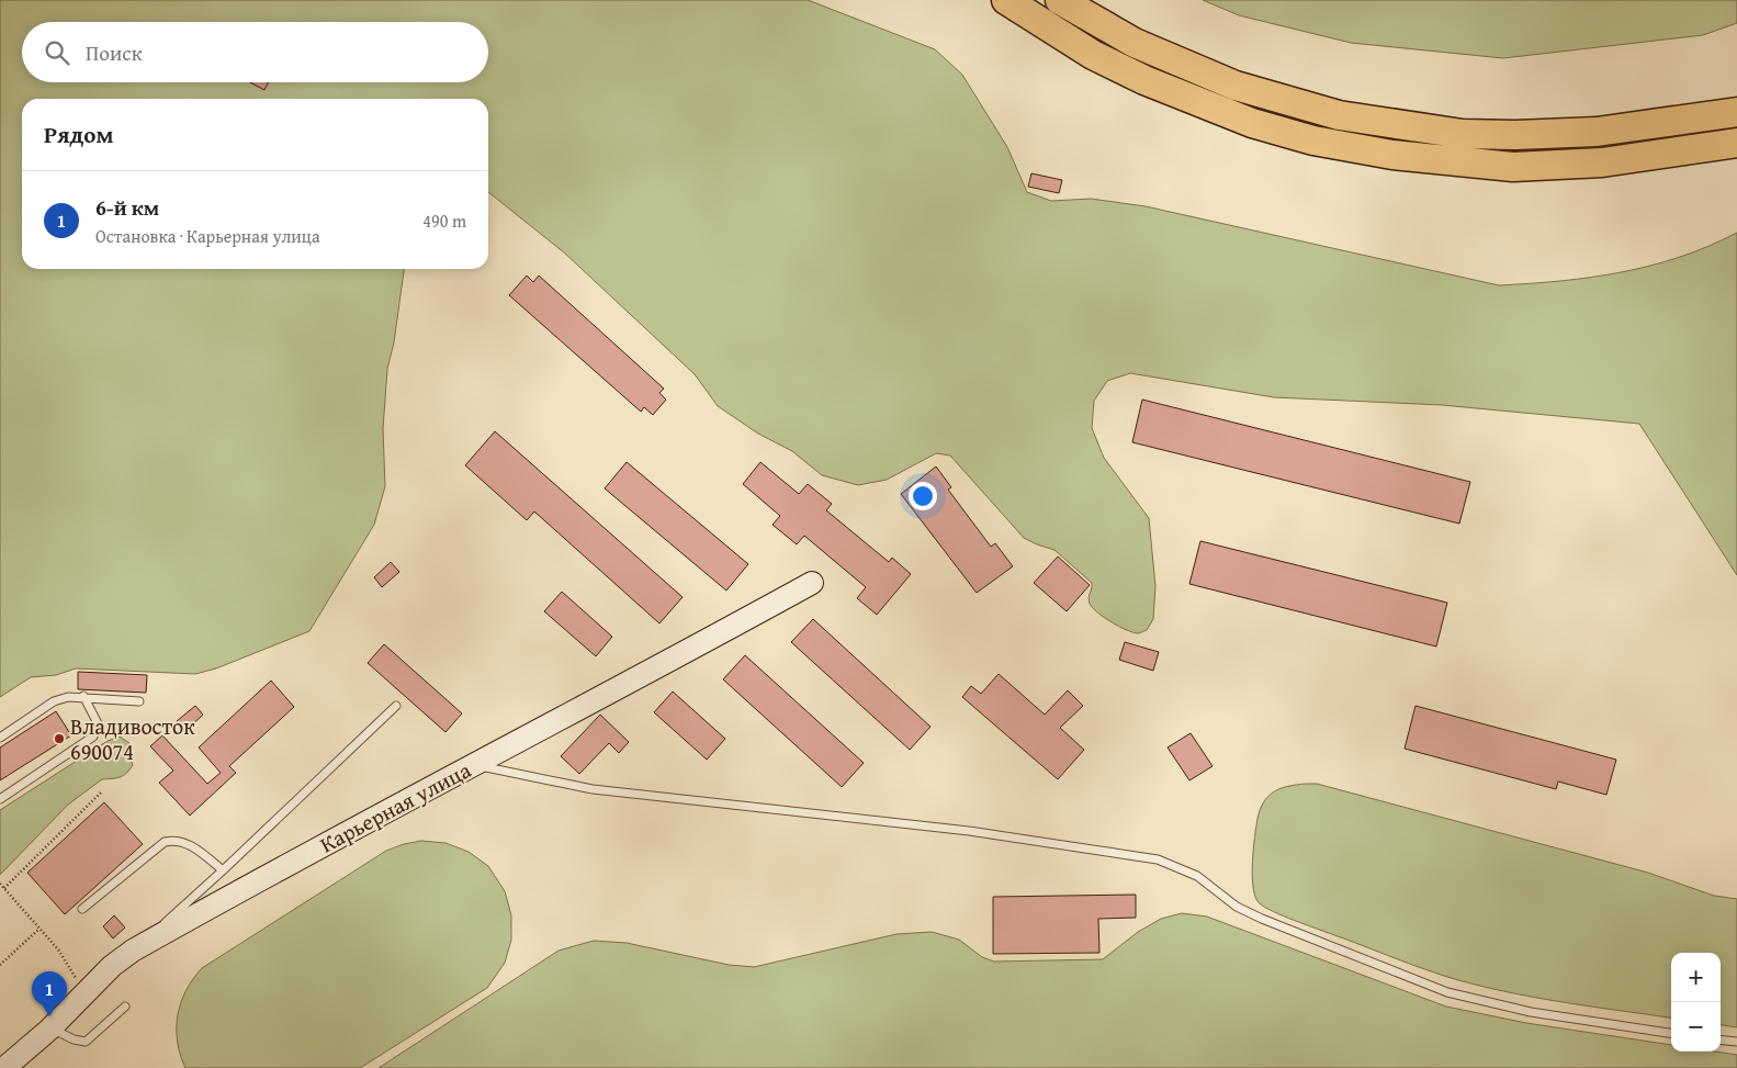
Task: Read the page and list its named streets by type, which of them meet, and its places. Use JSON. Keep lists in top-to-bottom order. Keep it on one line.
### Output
{"streets":{"street":["Карьерная улица"]},"places":["Владивосток 690074"],"page":{"search":"Поиск","heading":"Рядом","list":[{"mark":"1","name":"6-й км","note":"Остановка · Карьерная улица","value":"490 m"}],"map_buttons":["+","−"],"pins":"1"}}
